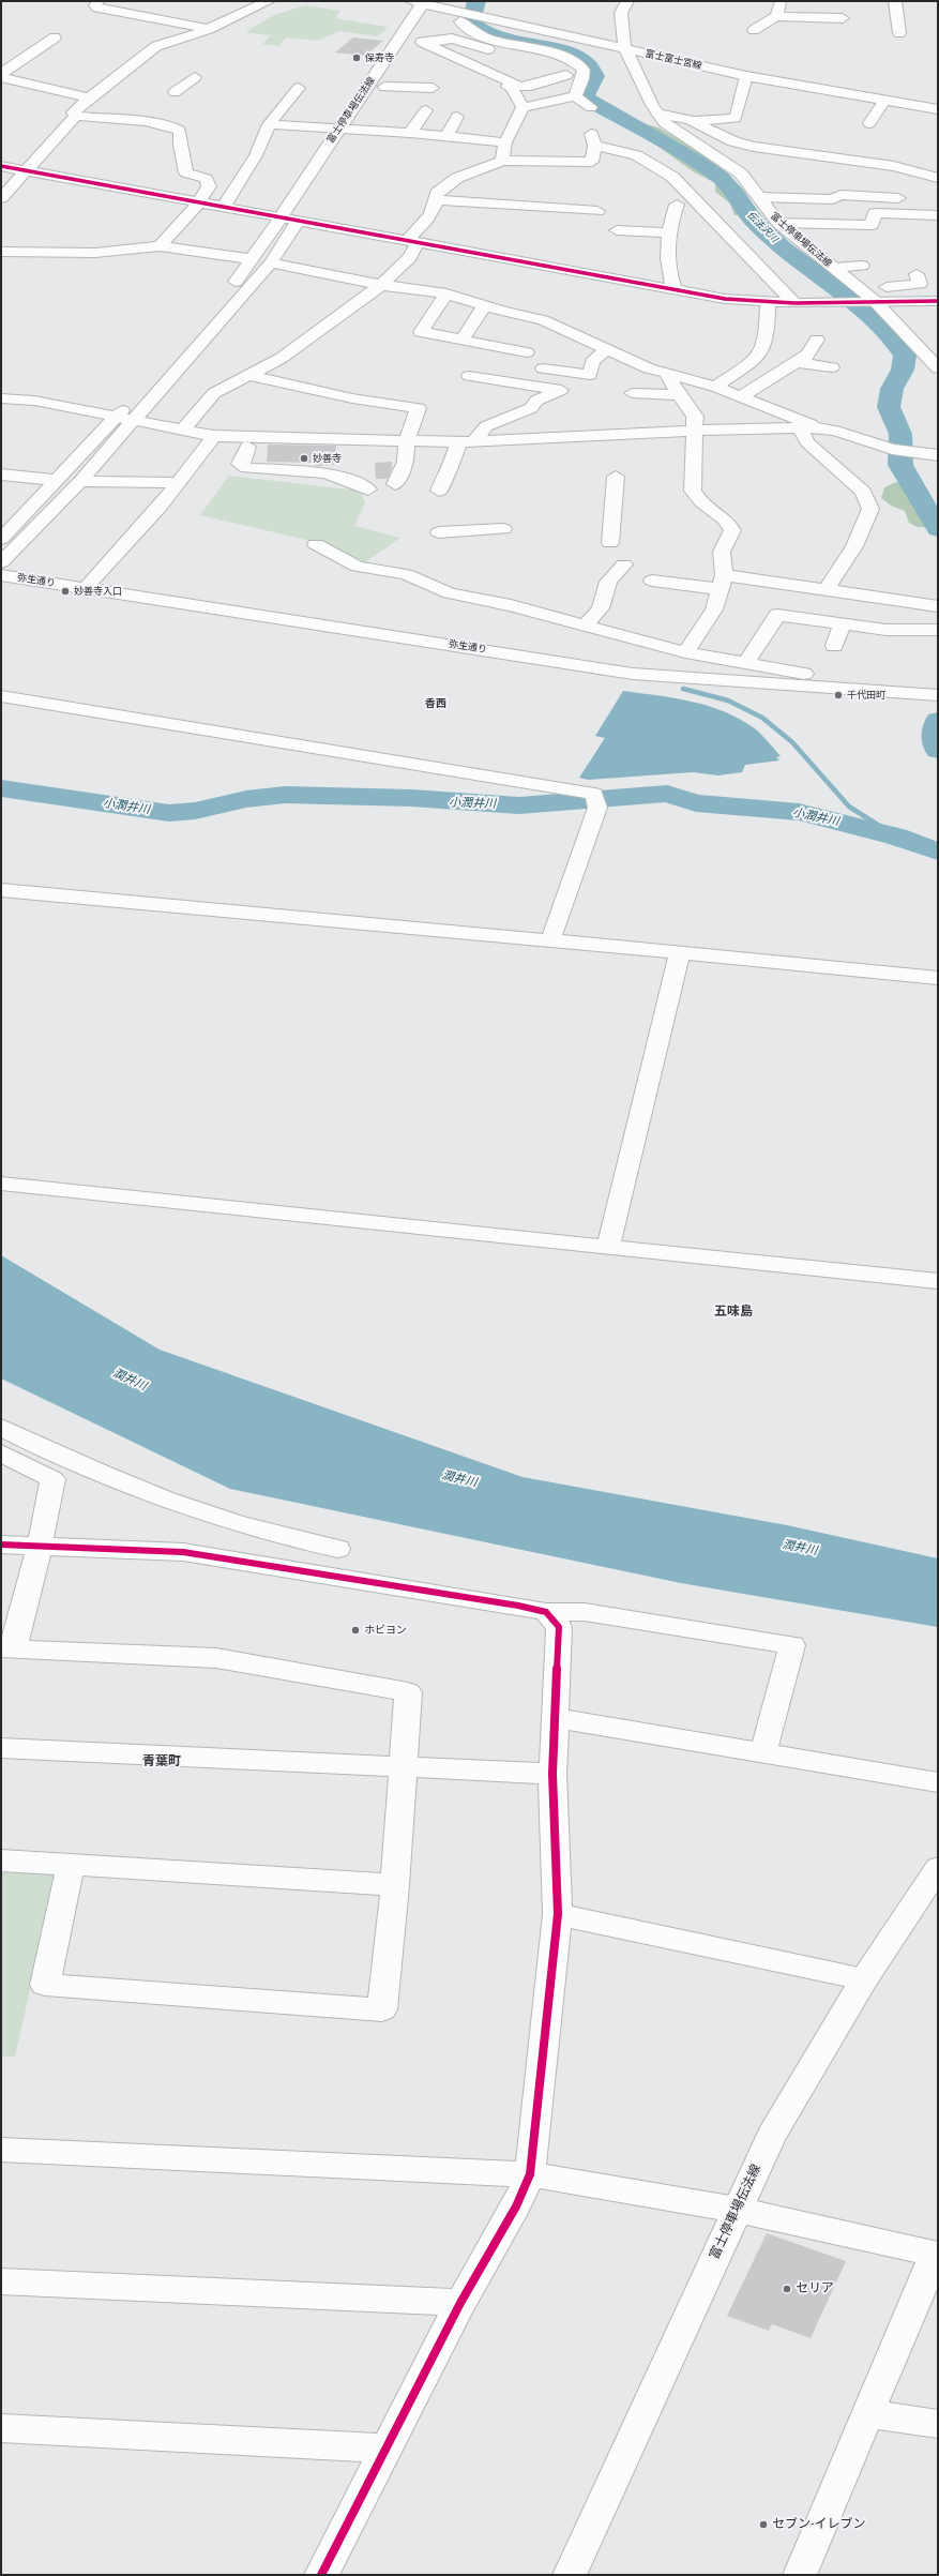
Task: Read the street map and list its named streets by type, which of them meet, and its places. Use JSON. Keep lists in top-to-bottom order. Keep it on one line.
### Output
{"streets":{"street":["富士富士宮線","富士停車場伝法線","弥生通り"]},"crossings":[["富士富士宮線","富士停車場伝法線"]],"districts":["香西","五味島","青葉町"],"water":["伝法沢川","小潤井川","潤井川"],"places":["保寿寺","妙善寺","妙善寺入口","千代田町","ホビヨン","セリア","セブン-イレブン"]}
